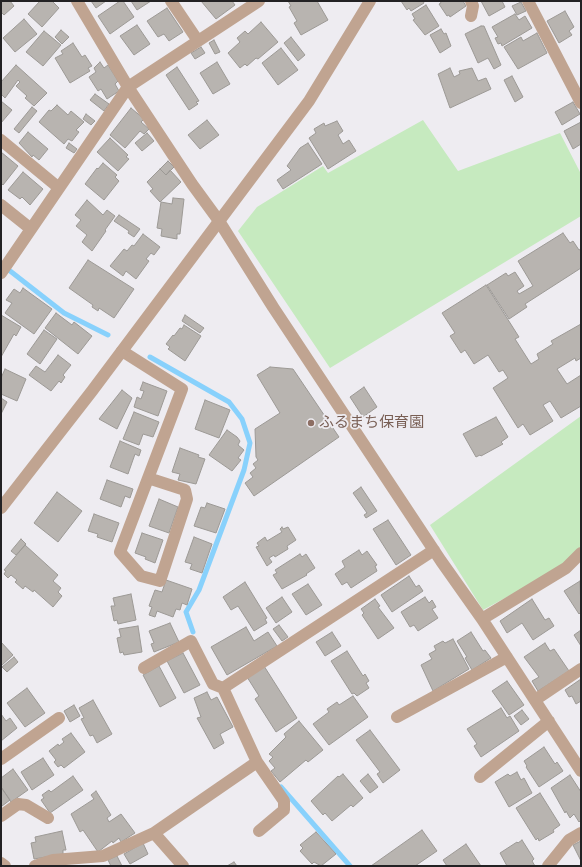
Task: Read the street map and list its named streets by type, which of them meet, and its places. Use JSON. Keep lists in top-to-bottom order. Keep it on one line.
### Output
{"places":["ふるまち保育園"]}
